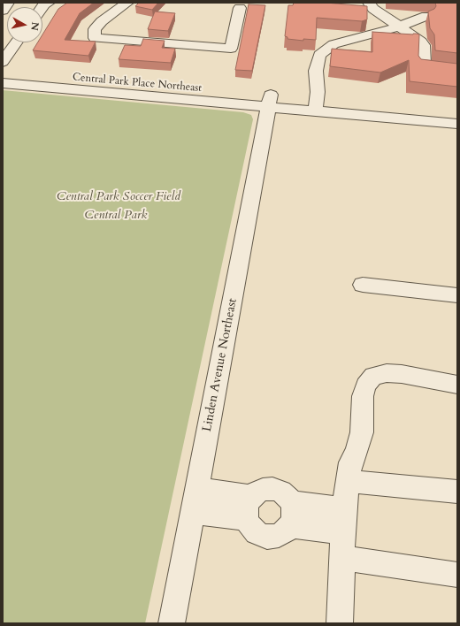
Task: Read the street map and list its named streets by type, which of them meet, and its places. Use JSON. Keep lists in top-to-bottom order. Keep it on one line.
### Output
{"streets":{"street":["Central Park Place Northeast","Linden Avenue Northeast"]},"crossings":[["Central Park Place Northeast","Linden Avenue Northeast"]],"parks":["Central Park Soccer Field","Central Park"],"north":"right"}
